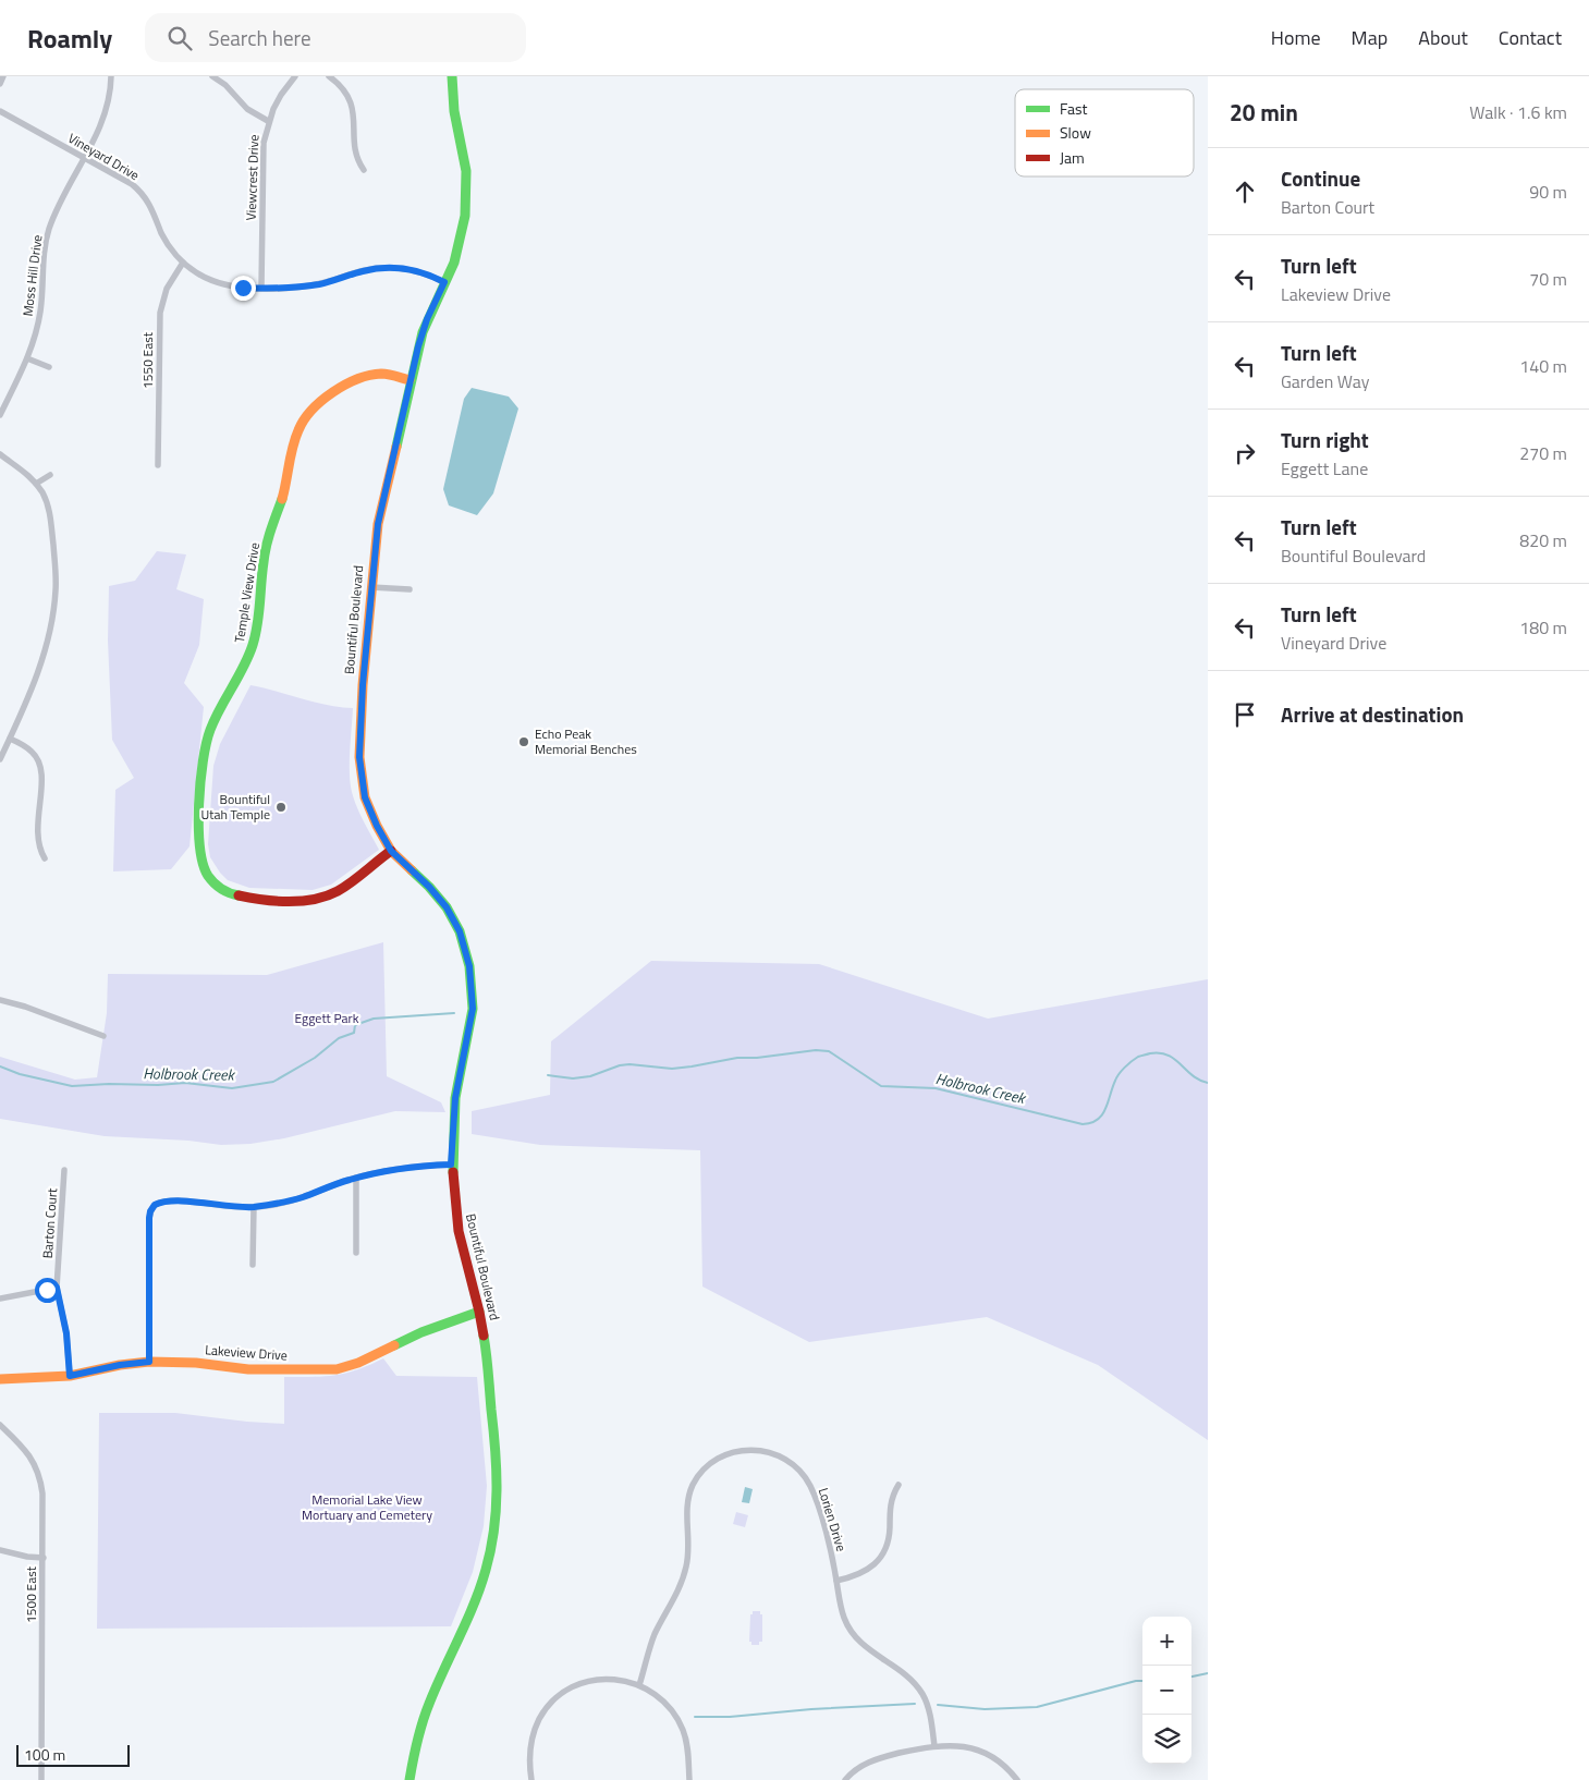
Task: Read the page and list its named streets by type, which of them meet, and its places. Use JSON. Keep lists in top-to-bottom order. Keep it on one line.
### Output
{"streets":{"main road":["Temple View Drive","Bountiful Boulevard","Lakeview Drive"],"street":["Vineyard Drive","Viewcrest Drive","Moss Hill Drive","1550 East","Barton Court","Lorien Drive","1500 East"]},"crossings":[["Vineyard Drive","Viewcrest Drive"],["Vineyard Drive","Moss Hill Drive"],["Vineyard Drive","1550 East"],["Vineyard Drive","Bountiful Boulevard"],["Temple View Drive","Bountiful Boulevard"],["Bountiful Boulevard","Lakeview Drive"],["Barton Court","Lakeview Drive"]],"water":["Holbrook Creek"],"parks":["Eggett Park","Memorial Lake View Mortuary and Cemetery"],"places":["Echo Peak Memorial Benches","Bountiful Utah Temple"],"legend":["Fast","Slow","Jam"],"scale_bar":"100 m","page":{"header":"Roamly","search":"Search here","nav":["Home","Map","About","Contact"],"heading":["20 min","Walk · 1.6 km"],"list":[["Continue","Barton Court","90 m"],["Turn left","Lakeview Drive","70 m"],["Turn left","Garden Way","140 m"],["Turn right","Eggett Lane","270 m"],["Turn left","Bountiful Boulevard","820 m"],["Turn left","Vineyard Drive","180 m"],"Arrive at destination"],"map_buttons":["+","−"],"scale":"100 m"}}
